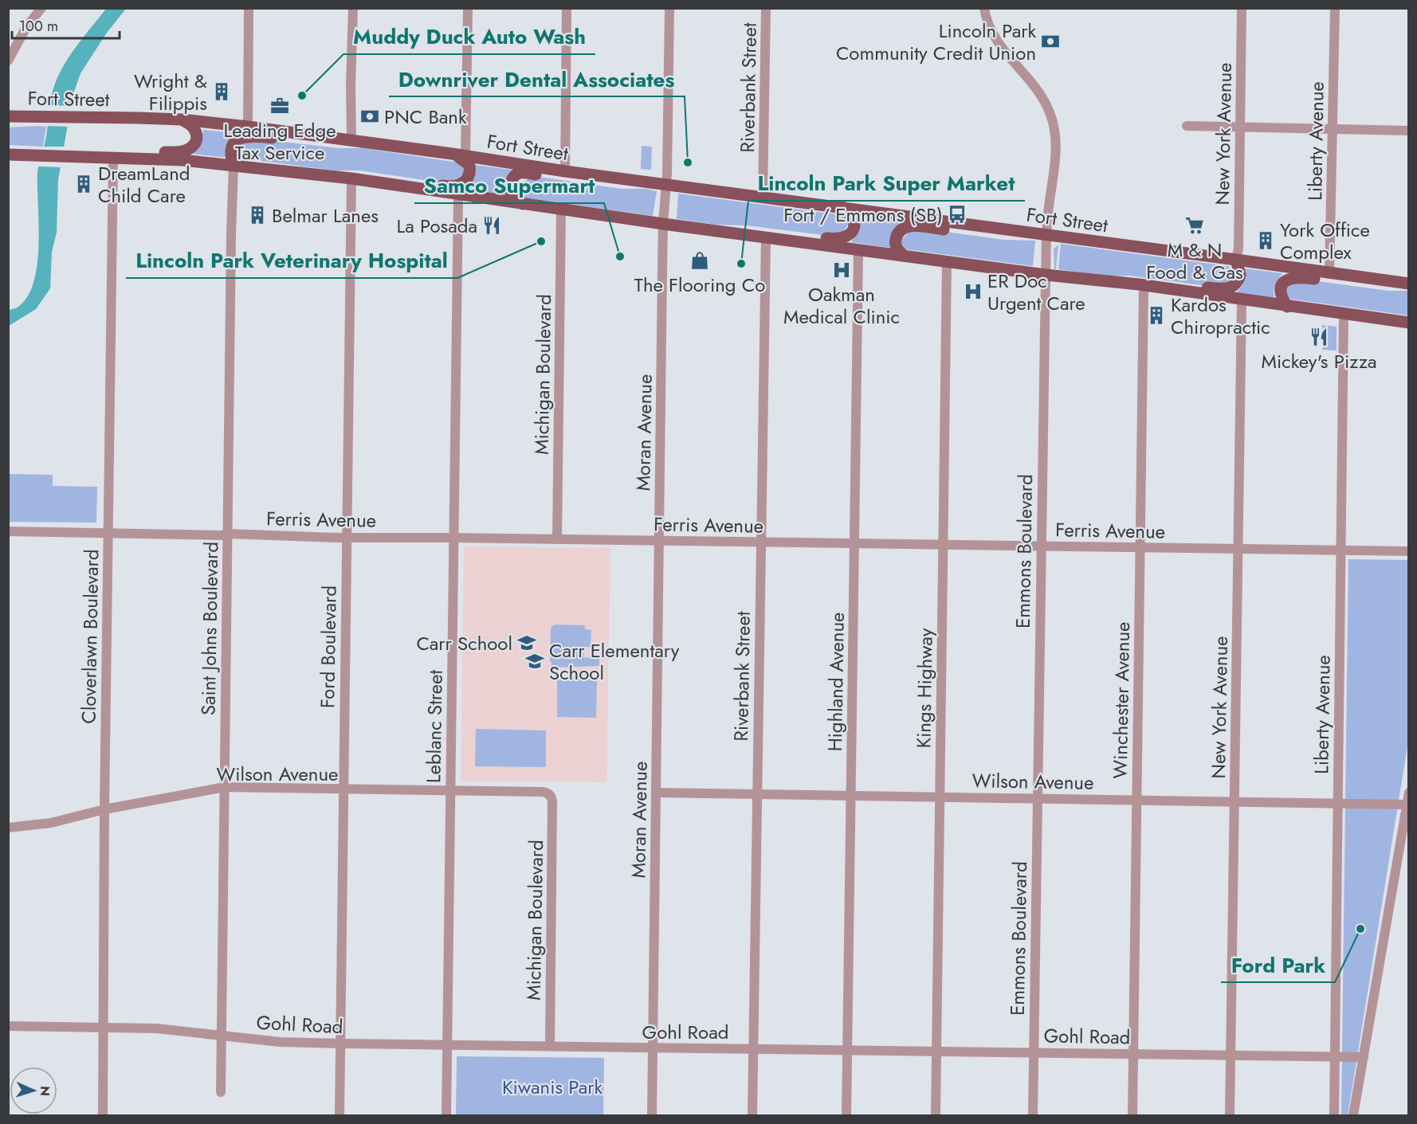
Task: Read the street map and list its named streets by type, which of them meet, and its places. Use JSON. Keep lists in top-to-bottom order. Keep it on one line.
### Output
{"streets":{"main road":["Fort Street"],"street":["Riverbank Street","New York Avenue","Liberty Avenue","Michigan Boulevard","Moran Avenue","Ferris Avenue","Emmons Boulevard","Saint Johns Boulevard","Cloverlawn Boulevard","Ford Boulevard","Highland Avenue","Kings Highway","Winchester Avenue","Leblanc Street","Wilson Avenue","Gohl Road"]},"crossings":[["Riverbank Street","Fort Street"],["Riverbank Street","Ferris Avenue"],["Riverbank Street","Wilson Avenue"],["Riverbank Street","Gohl Road"],["Fort Street","New York Avenue"],["Fort Street","Liberty Avenue"],["Fort Street","Moran Avenue"],["Fort Street","Emmons Boulevard"],["New York Avenue","Ferris Avenue"],["New York Avenue","Wilson Avenue"],["New York Avenue","Gohl Road"],["Liberty Avenue","Ferris Avenue"],["Liberty Avenue","Wilson Avenue"],["Liberty Avenue","Gohl Road"],["Michigan Boulevard","Ferris Avenue"],["Michigan Boulevard","Wilson Avenue"],["Michigan Boulevard","Gohl Road"],["Moran Avenue","Ferris Avenue"],["Moran Avenue","Wilson Avenue"],["Moran Avenue","Gohl Road"],["Ferris Avenue","Emmons Boulevard"],["Ferris Avenue","Saint Johns Boulevard"],["Ferris Avenue","Cloverlawn Boulevard"],["Ferris Avenue","Ford Boulevard"],["Ferris Avenue","Highland Avenue"],["Ferris Avenue","Kings Highway"],["Ferris Avenue","Winchester Avenue"],["Ferris Avenue","Leblanc Street"],["Emmons Boulevard","Wilson Avenue"],["Emmons Boulevard","Gohl Road"],["Saint Johns Boulevard","Wilson Avenue"],["Saint Johns Boulevard","Gohl Road"],["Cloverlawn Boulevard","Wilson Avenue"],["Cloverlawn Boulevard","Gohl Road"],["Ford Boulevard","Wilson Avenue"],["Ford Boulevard","Gohl Road"],["Highland Avenue","Wilson Avenue"],["Highland Avenue","Gohl Road"],["Kings Highway","Wilson Avenue"],["Kings Highway","Gohl Road"],["Winchester Avenue","Wilson Avenue"],["Winchester Avenue","Gohl Road"],["Leblanc Street","Wilson Avenue"],["Leblanc Street","Gohl Road"]],"parks":["Kiwanis Park"],"places":{"bank":["Lincoln Park Community Credit Union","PNC Bank"],"building":["Wright & Filippis","DreamLand Child Care","Belmar Lanes","York Office Complex","Kardos Chiropractic"],"other":["Muddy Duck Auto Wash","Downriver Dental Associates","Lincoln Park Veterinary Hospital","Samco Supermart","Lincoln Park Super Market","Ford Park"],"office":["Leading Edge Tax Service"],"bus stop":["Fort / Emmons (SB)"],"restaurant":["La Posada","Mickey's Pizza"],"supermarket":["M & N Food & Gas"],"shop":["The Flooring Co"],"hospital":["Oakman Medical Clinic","ER Doc Urgent Care"],"school or university":["Carr School","Carr Elementary School"]},"scale_bar":"100 m","north":"right"}
